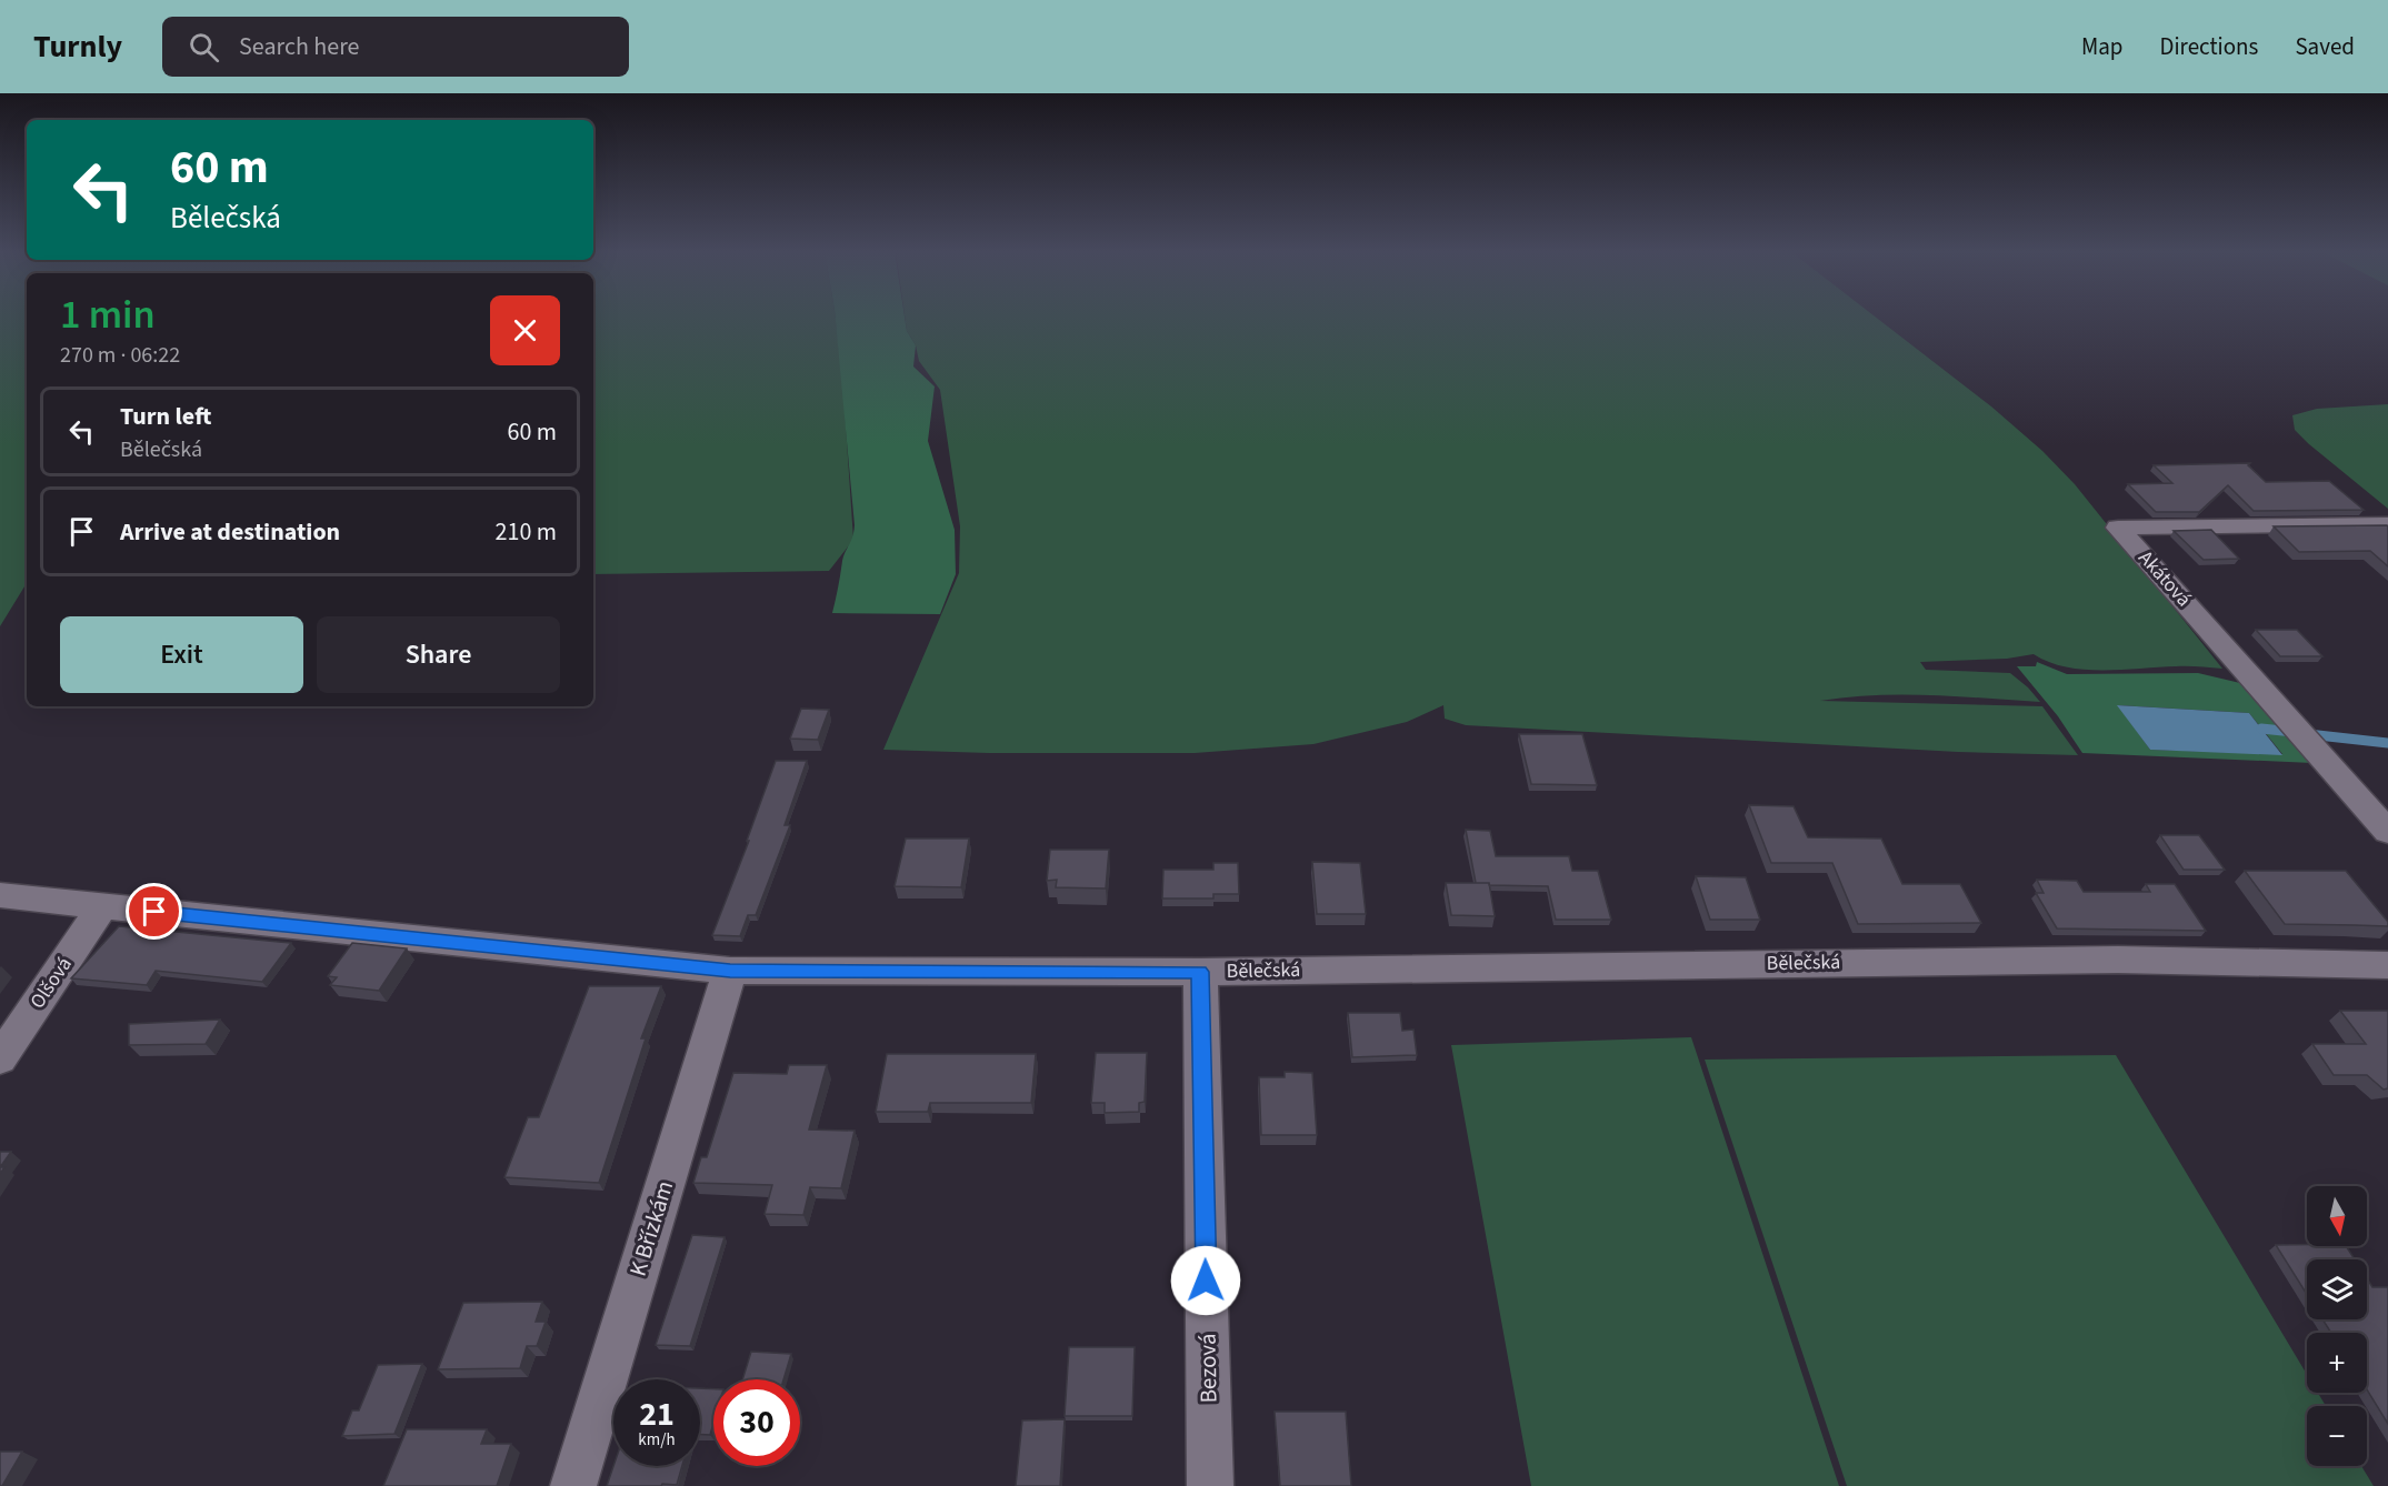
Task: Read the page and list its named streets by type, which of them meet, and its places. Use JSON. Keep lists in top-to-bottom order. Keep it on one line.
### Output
{"streets":{"street":["Akátová","Bělečská","Olšová","K Břízkám","Bezová"]},"crossings":[["Bělečská","Olšová"],["Bělečská","K Břízkám"],["Bělečská","Bezová"]],"north":"bottom","page":{"header":"Turnly","search":"Search here","nav":["Map","Directions","Saved"],"turn":["60 m","Bělečská"],"heading":["1 min","270 m · 06:22"],"list":[{"name":"Turn left","note":"Bělečská","value":"60 m"},{"name":"Arrive at destination","value":"210 m"}],"buttons":["Exit","Share"],"map_buttons":["+","−"],"speed":"21 km/h","limit":"30"}}
